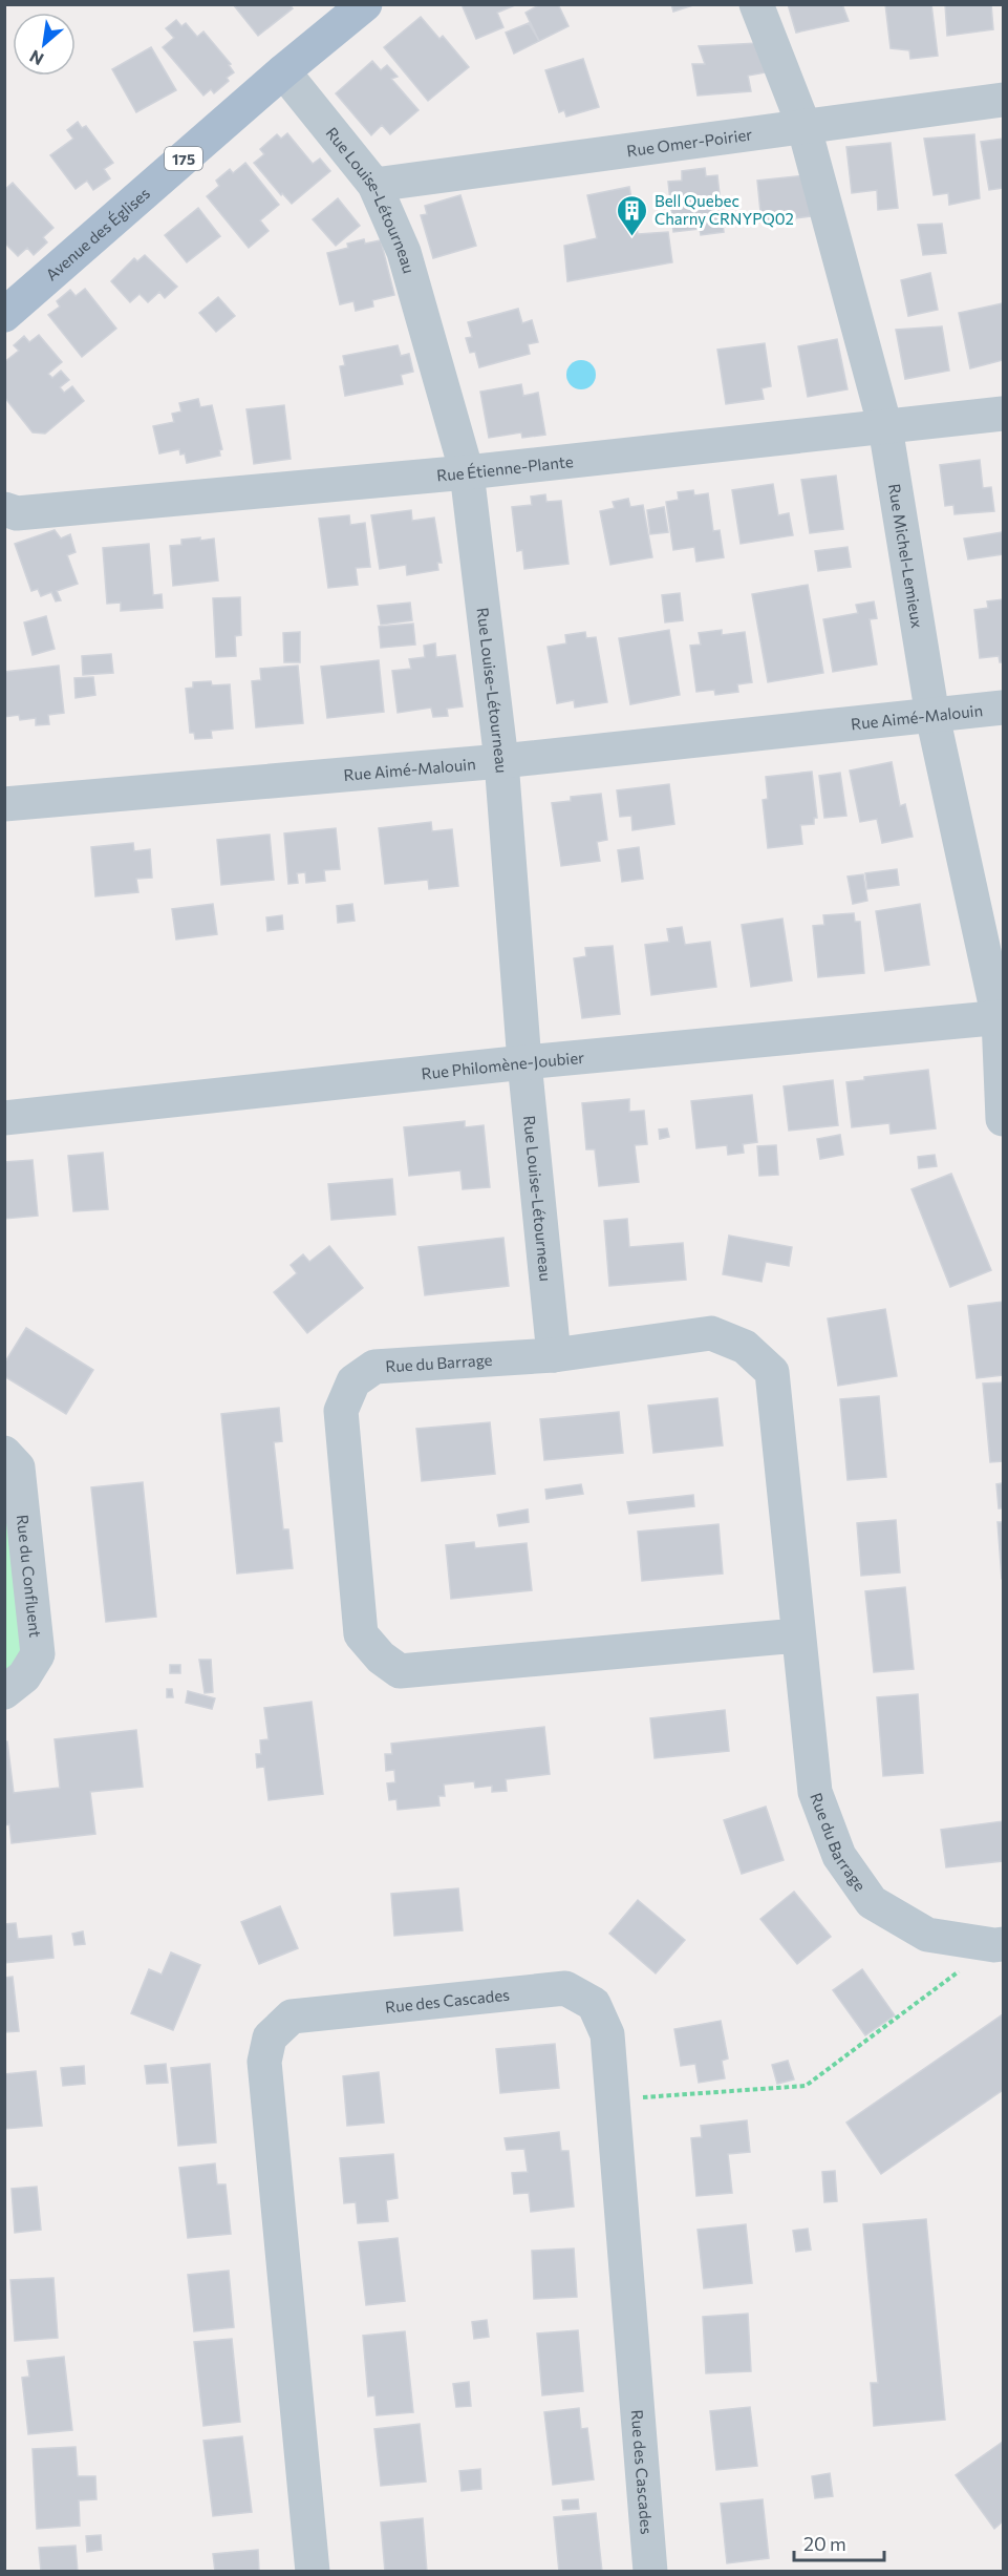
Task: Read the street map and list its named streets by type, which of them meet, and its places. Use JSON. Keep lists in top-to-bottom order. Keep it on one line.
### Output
{"streets":{"main road":["175","Avenue des Églises"],"street":["Rue Omer-Poirier","Rue Louise-Létourneau","Rue Étienne-Plante","Rue Michel-Lemieux","Rue Aimé-Malouin","Rue Philomène-Joubier","Rue du Barrage","Rue du Confluent","Rue des Cascades"]},"crossings":[["Rue Omer-Poirier","Rue Louise-Létourneau"],["Rue Omer-Poirier","Rue Michel-Lemieux"],["Rue Louise-Létourneau","Avenue des Églises"],["Rue Louise-Létourneau","Rue Étienne-Plante"],["Rue Louise-Létourneau","Rue Aimé-Malouin"],["Rue Louise-Létourneau","Rue Philomène-Joubier"],["Rue Louise-Létourneau","Rue du Barrage"],["Rue Étienne-Plante","Rue Michel-Lemieux"],["Rue Michel-Lemieux","Rue Aimé-Malouin"],["Rue Michel-Lemieux","Rue Philomène-Joubier"]],"places":{"building":["Bell Quebec Charny CRNYPQ02"]},"scale_bar":"20 m","north":"bottom left"}
